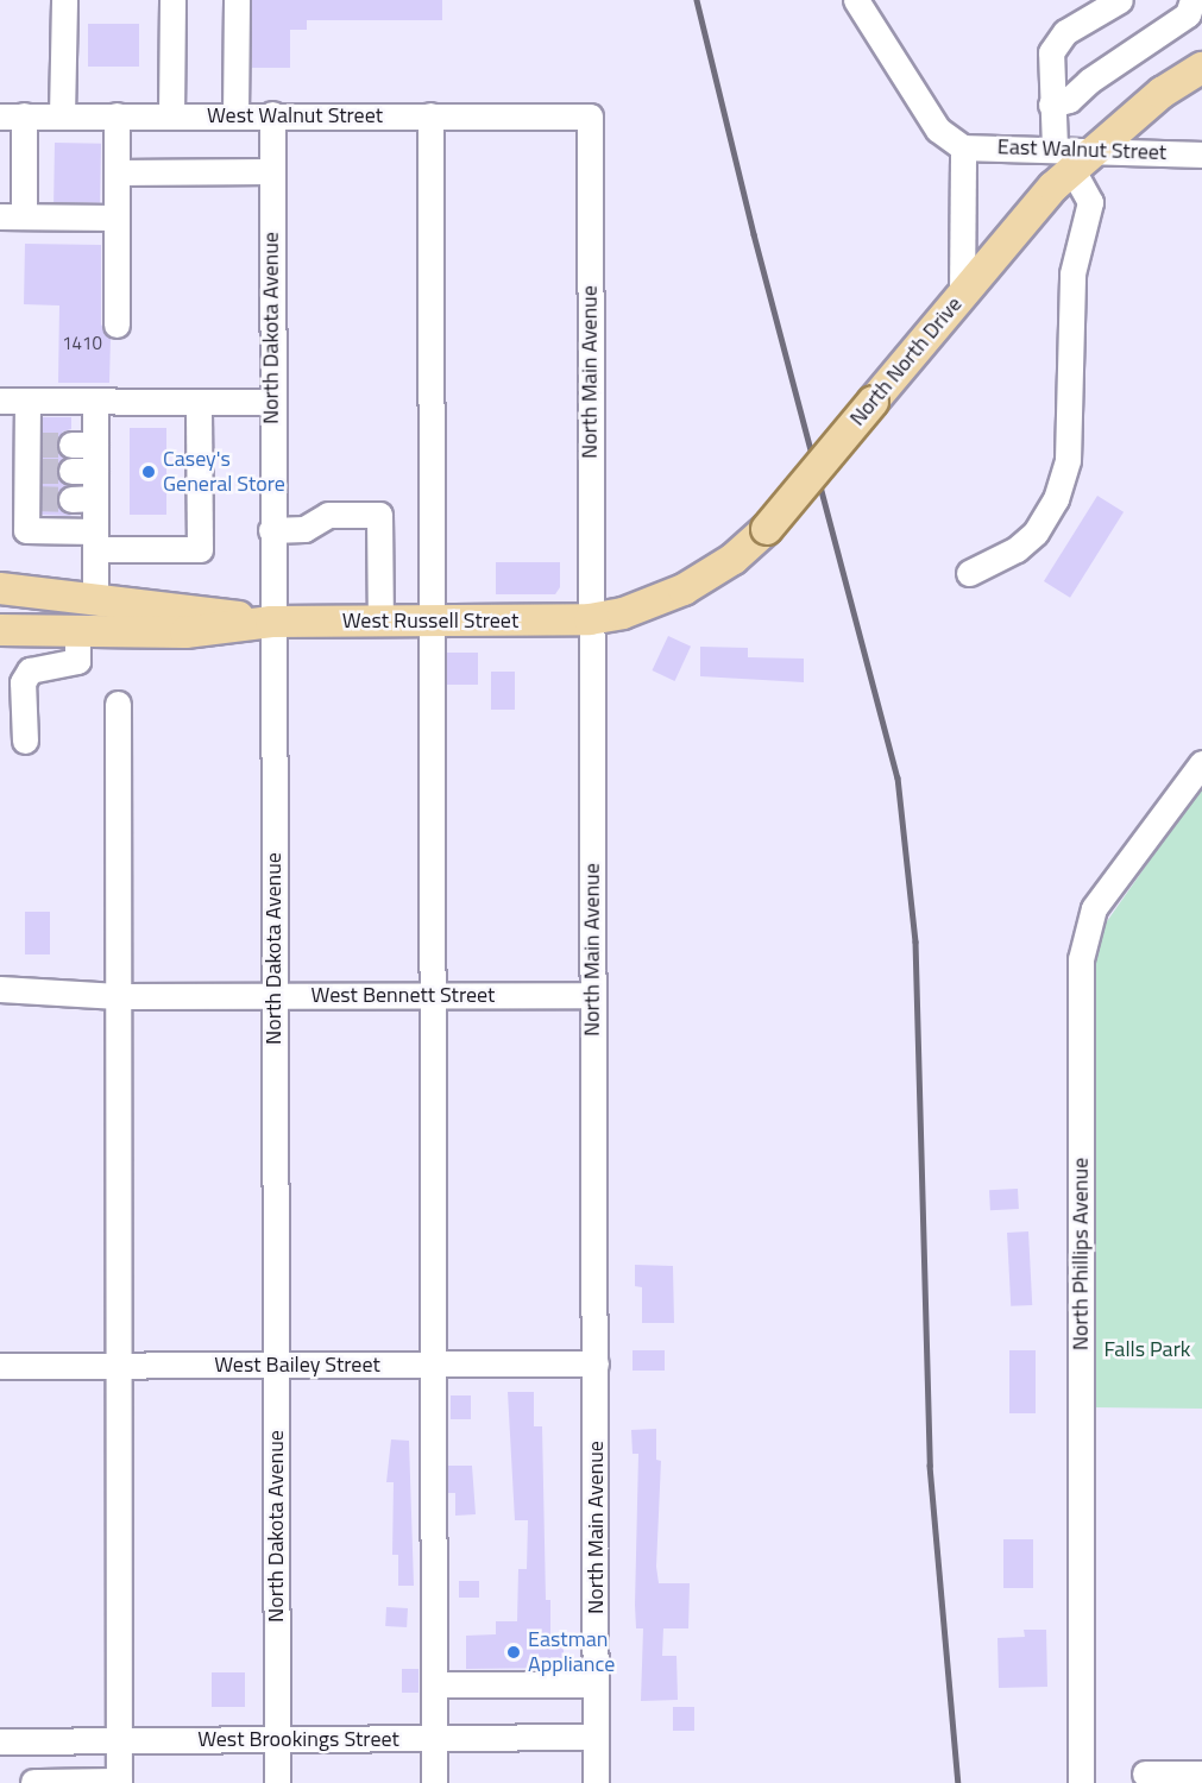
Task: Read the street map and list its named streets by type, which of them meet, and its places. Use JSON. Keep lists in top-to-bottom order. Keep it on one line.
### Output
{"streets":{"main road":["North North Drive","West Russell Street"],"street":["West Walnut Street","East Walnut Street","North Dakota Avenue","North Main Avenue","West Bennett Street","North Phillips Avenue","West Bailey Street","West Brookings Street"]},"crossings":[["West Walnut Street","North Dakota Avenue"],["West Walnut Street","North Main Avenue"],["East Walnut Street","North North Drive"],["North Dakota Avenue","West Russell Street"],["North Dakota Avenue","West Bennett Street"],["North Dakota Avenue","West Bailey Street"],["North Dakota Avenue","West Brookings Street"],["North North Drive","North Main Avenue"],["North North Drive","West Russell Street"],["North Main Avenue","West Russell Street"],["North Main Avenue","West Bennett Street"],["North Main Avenue","West Bailey Street"],["North Main Avenue","West Brookings Street"]],"parks":["Falls Park"],"places":["Casey's General Store","Eastman Appliance"],"house_numbers":["1410"]}
